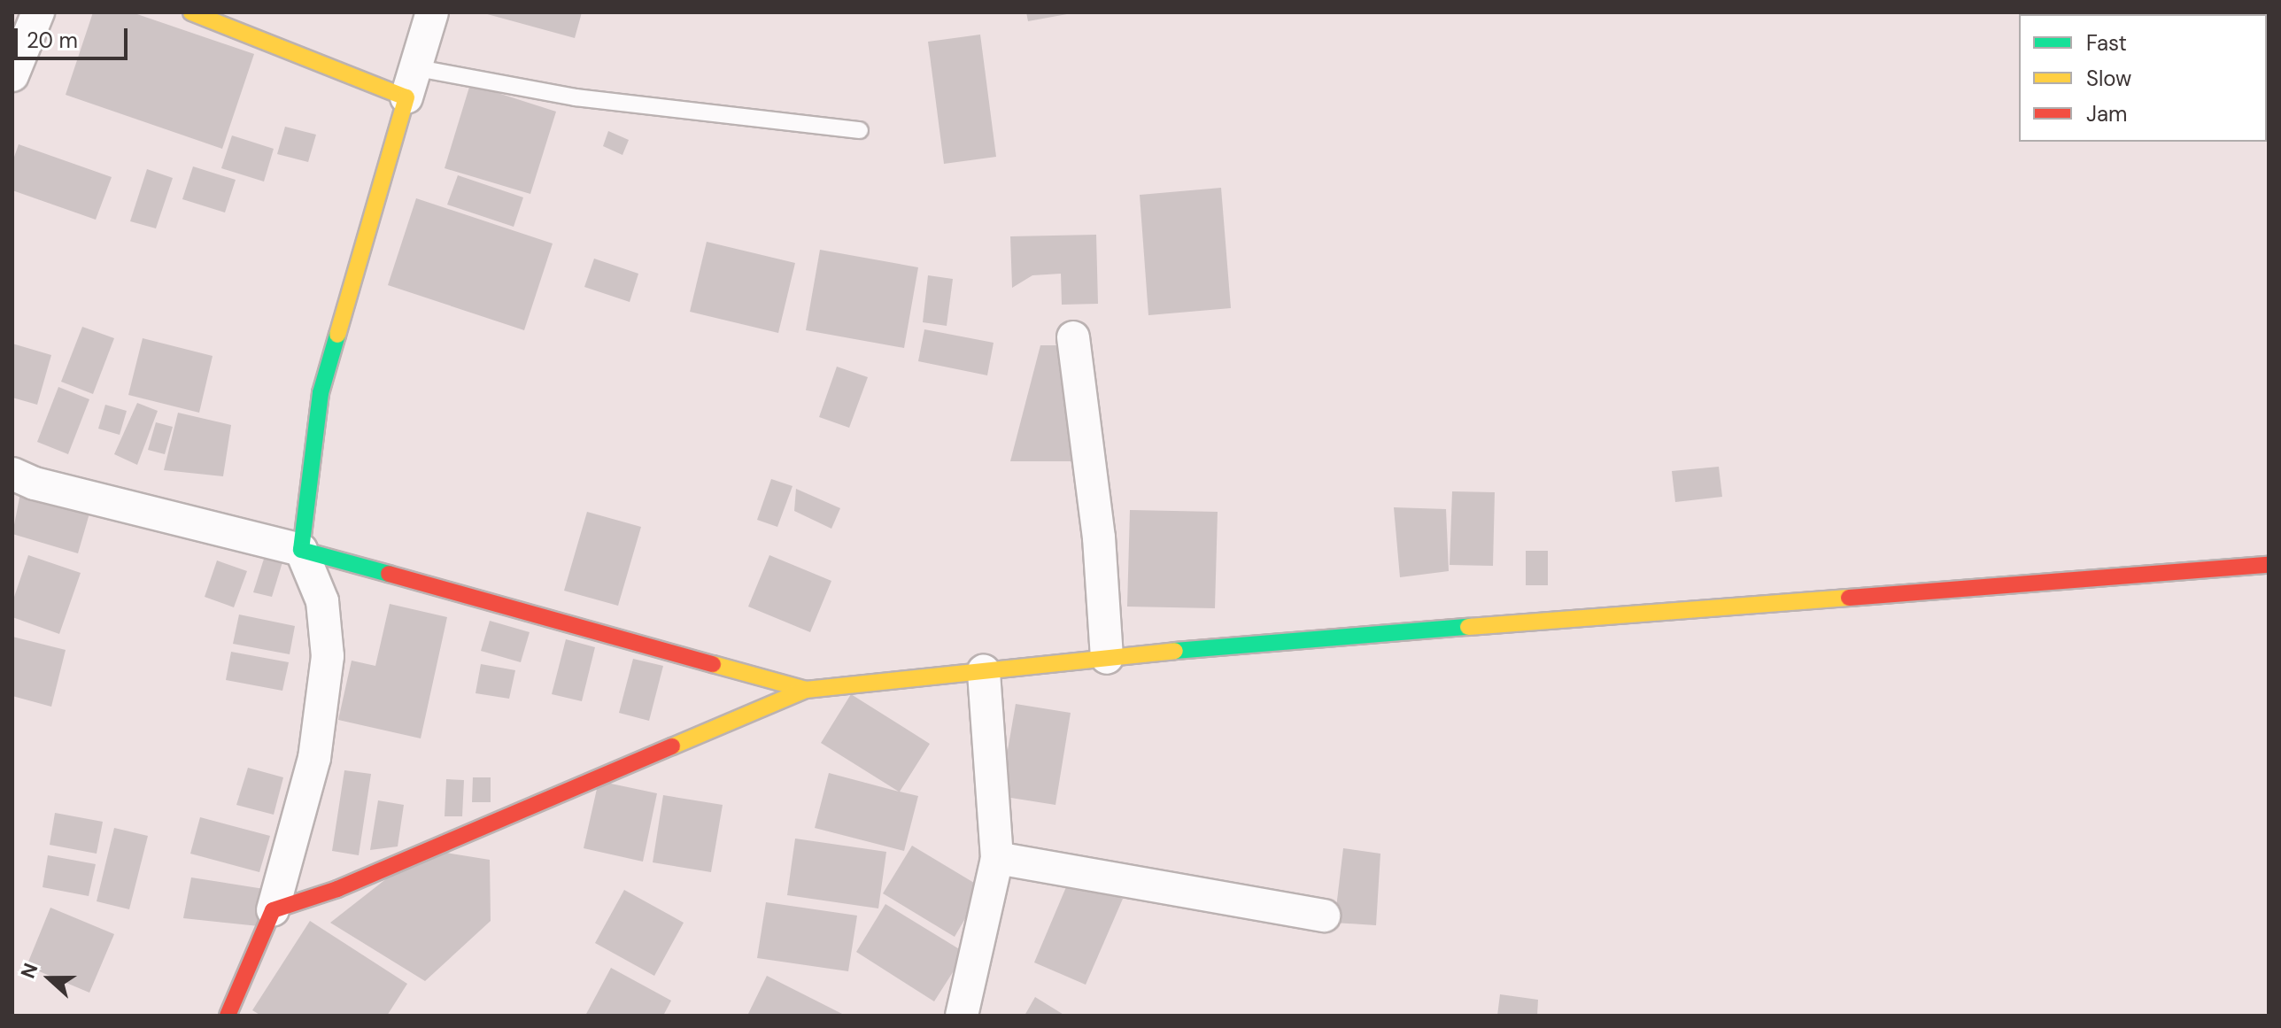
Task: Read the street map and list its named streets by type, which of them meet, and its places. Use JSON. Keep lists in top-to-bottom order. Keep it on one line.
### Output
{"legend":["Fast","Slow","Jam"],"scale_bar":"20 m","north":"left"}
